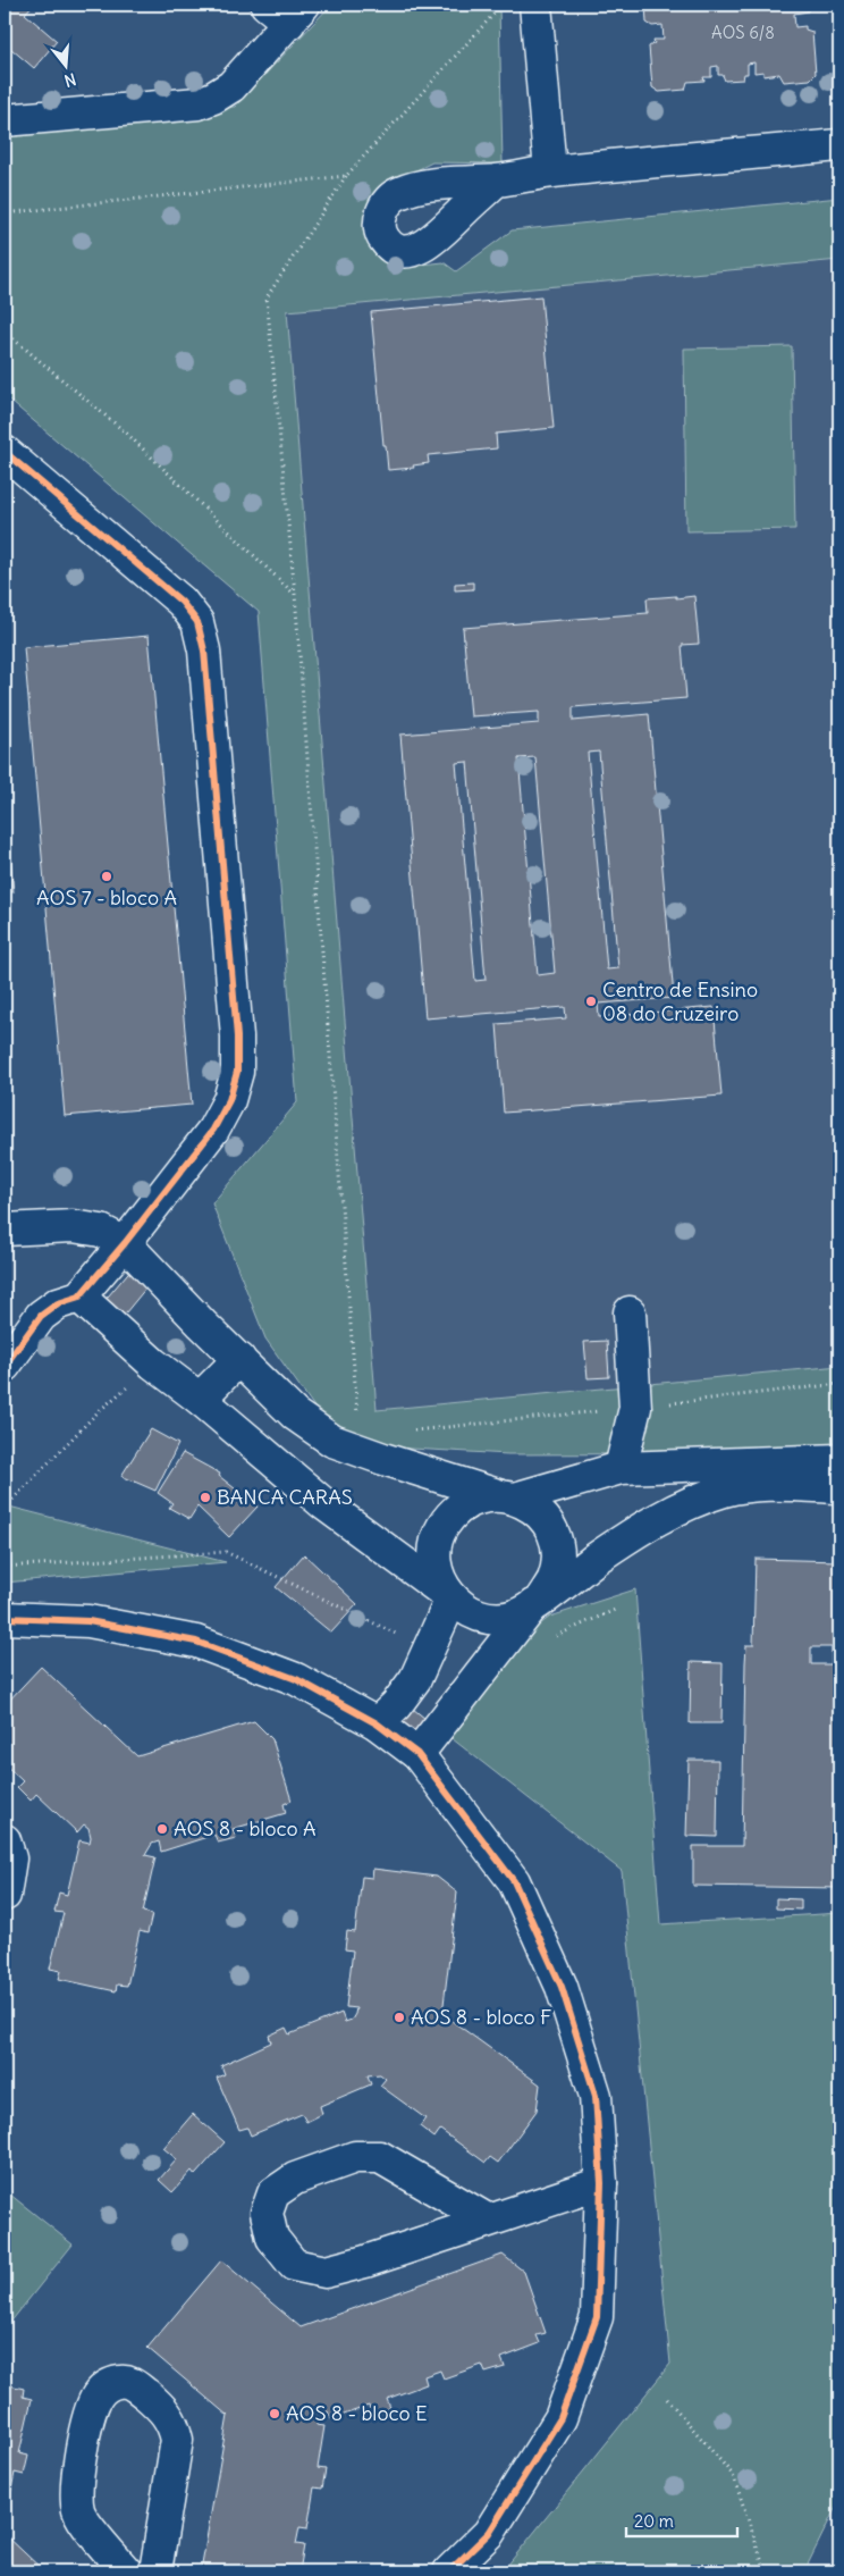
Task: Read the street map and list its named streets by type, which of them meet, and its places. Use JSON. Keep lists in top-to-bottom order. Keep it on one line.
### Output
{"places":["AOS 7 - bloco A","Centro de Ensino 08 do Cruzeiro","BANCA CARAS","AOS 8 - bloco A","AOS 8 - bloco F","AOS 8 - bloco E"],"house_numbers":["AOS 6/8"],"scale_bar":"20 m","north":"bottom"}
